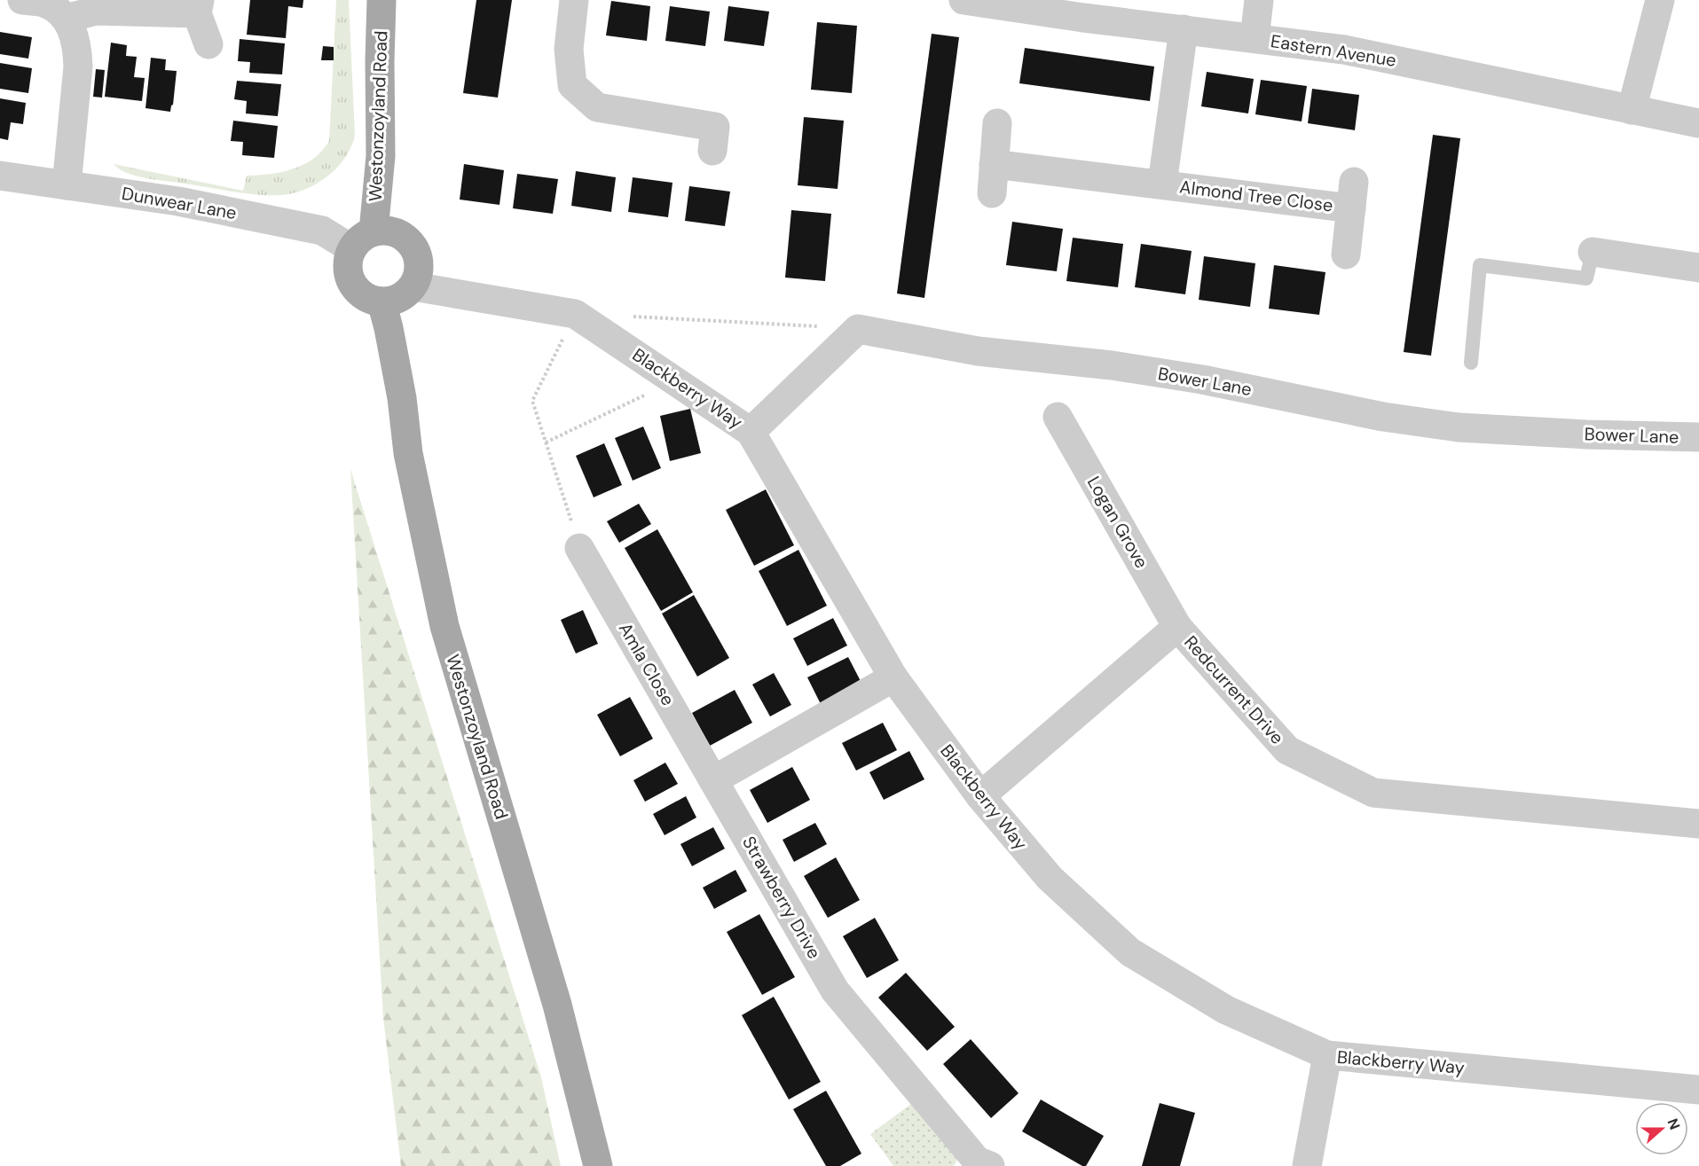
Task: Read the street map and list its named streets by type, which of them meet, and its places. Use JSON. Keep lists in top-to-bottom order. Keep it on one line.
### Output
{"streets":{"main road":["Westonzoyland Road"],"street":["Eastern Avenue","Almond Tree Close","Dunwear Lane","Bower Lane","Blackberry Way","Logan Grove","Amla Close","Redcurrent Drive","Strawberry Drive"]},"crossings":[["Eastern Avenue","Almond Tree Close"],["Westonzoyland Road","Dunwear Lane"],["Westonzoyland Road","Blackberry Way"],["Dunwear Lane","Blackberry Way"],["Blackberry Way","Redcurrent Drive"],["Logan Grove","Redcurrent Drive"],["Amla Close","Strawberry Drive"]],"north":"right"}
